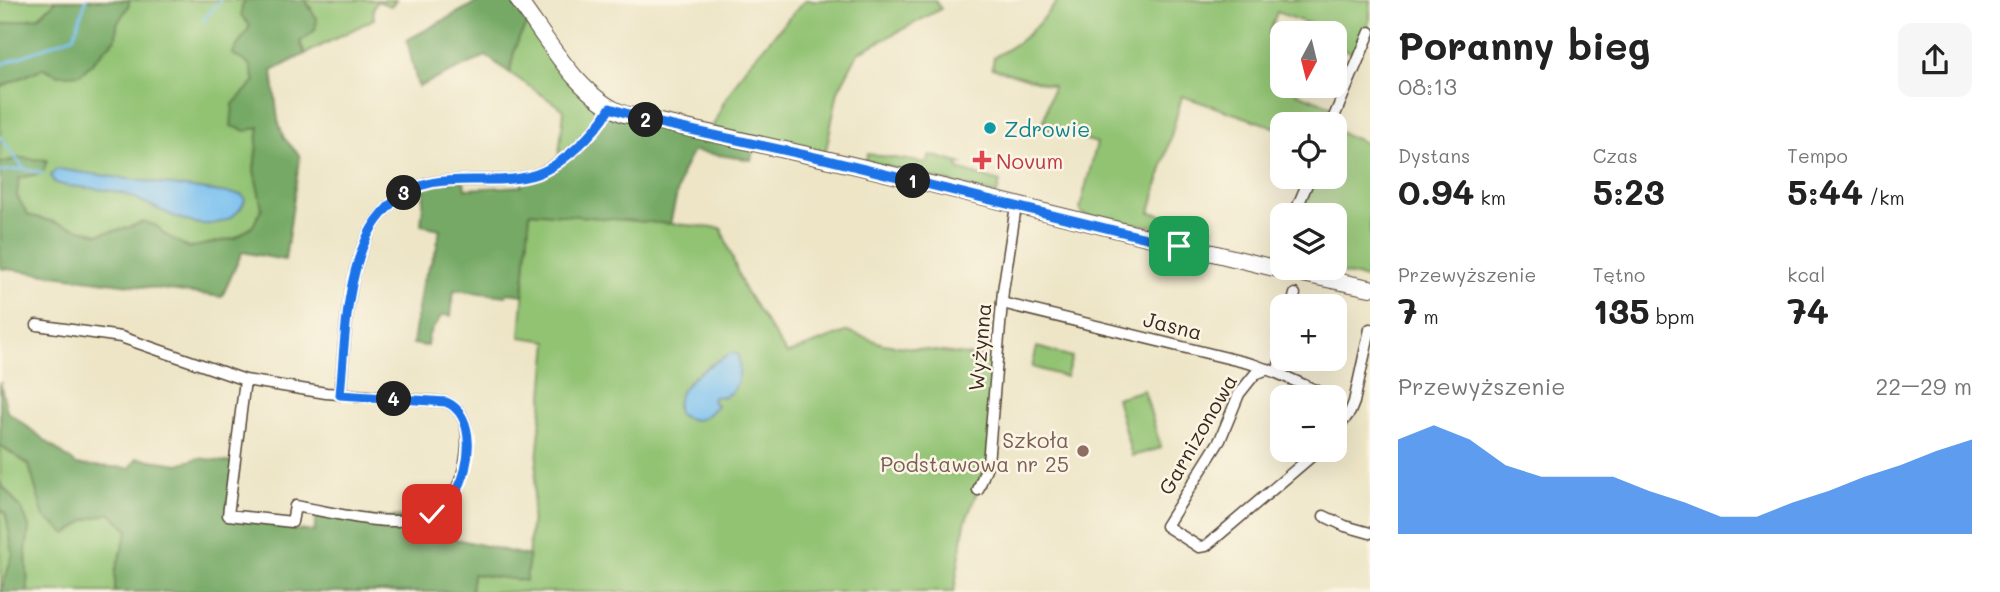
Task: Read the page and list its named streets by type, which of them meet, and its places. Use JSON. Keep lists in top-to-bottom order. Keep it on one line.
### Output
{"streets":{"street":["Jasna","Wyżynna","Garnizonowa"]},"crossings":[["Jasna","Wyżynna"],["Jasna","Garnizonowa"]],"places":{"other":["Zdrowie","Szkoła Podstawowa nr 25"],"health":["Novum"]},"north":"bottom","page":{"heading":["Poranny bieg","08:13"],"map_buttons":["+","−"],"pins":["2","1","3","4"],"stats":[["Dystans","0.94 km"],["Czas","5:23"],["Tempo","5:44 /km"],["Przewyższenie","7 m"],["Tętno","135 bpm"],["kcal","74"]],"chart":["Przewyższenie","22–29 m"]}}
